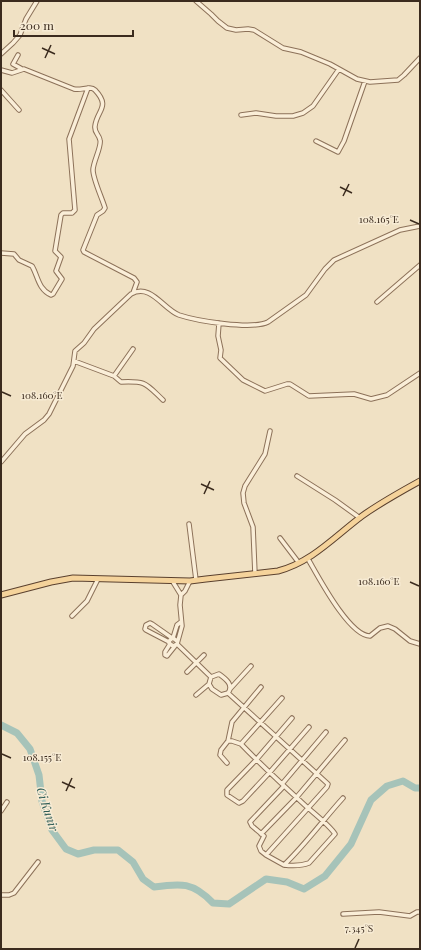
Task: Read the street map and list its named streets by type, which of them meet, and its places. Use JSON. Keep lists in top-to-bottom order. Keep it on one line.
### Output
{"water":["Ci Kunir"],"scale_bar":"200 m","coordinates":["108.165°E","108.160°E","108.155°E","7.345°S"]}
